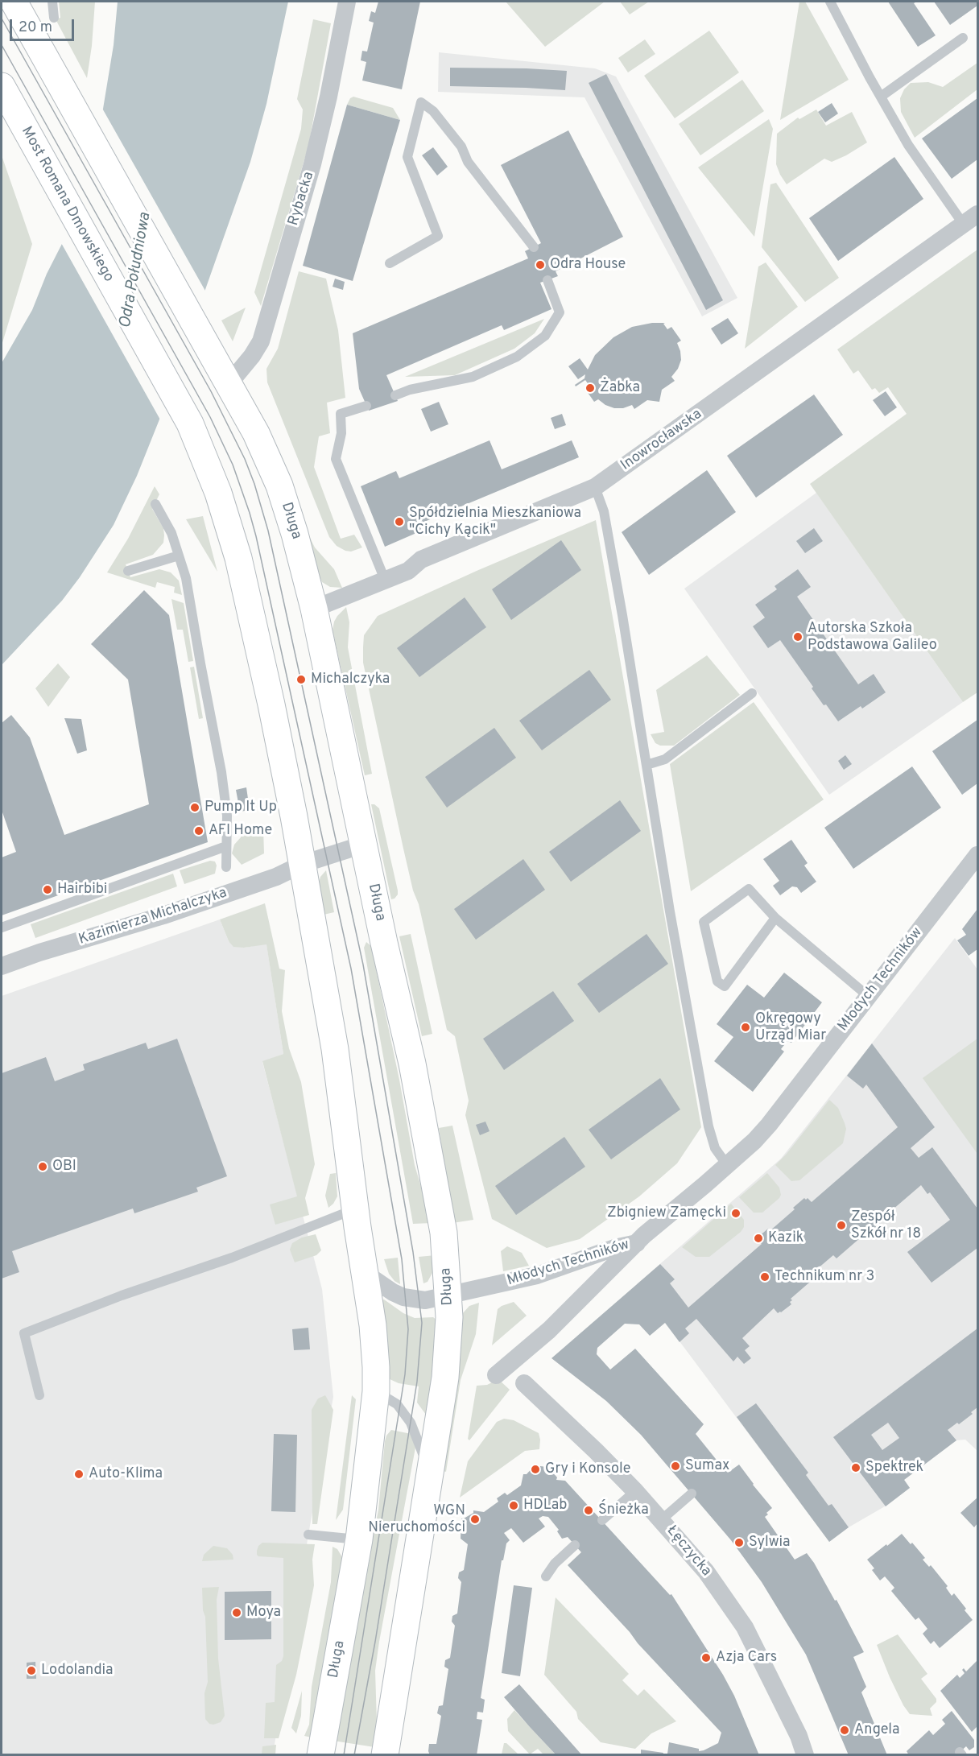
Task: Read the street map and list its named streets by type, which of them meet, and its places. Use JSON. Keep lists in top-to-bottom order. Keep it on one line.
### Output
{"streets":{"street":["Rybacka","Most Romana Dmowskiego","Inowrocławska","Długa","Kazimierza Michalczyka","Młodych Techników","Łęczycka"]},"crossings":[["Rybacka","Długa"],["Most Romana Dmowskiego","Długa"],["Inowrocławska","Długa"],["Długa","Kazimierza Michalczyka"],["Długa","Młodych Techników"]],"water":["Odra Południowa"],"places":["Odra House","Żabka","Spółdzielnia Mieszkaniowa \"Cichy Kącik\"","Autorska Szkoła Podstawowa Galileo","Michalczyka","Pump It Up","AFI Home","Hairbibi","Okręgowy Urząd Miar","OBI","Zbigniew Zamęcki","Zespół Szkół nr 18","Kazik","Technikum nr 3","Sumax","Spektrek","Gry i Konsole","Auto-Klima","HDLab","Śnieżka","WGN Nieruchomości","Sylwia","Moya","Azja Cars","Lodolandia","Angela"],"scale_bar":"20 m"}
